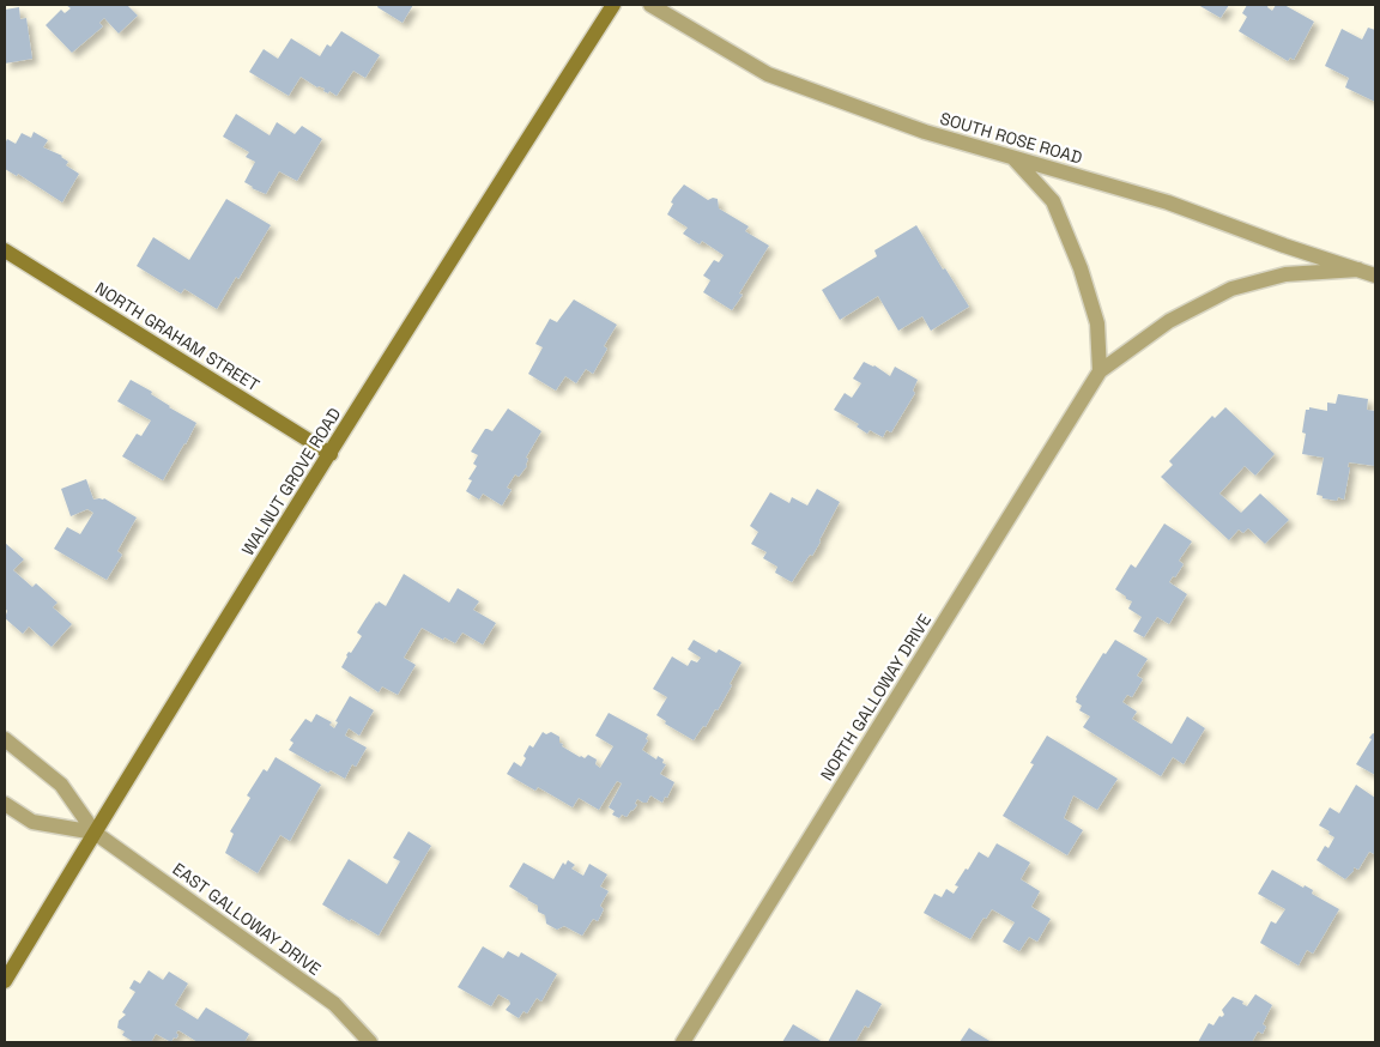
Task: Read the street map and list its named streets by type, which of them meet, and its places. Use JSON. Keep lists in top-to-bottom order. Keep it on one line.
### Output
{"streets":{"main road":["NORTH GRAHAM STREET","WALNUT GROVE ROAD"],"street":["SOUTH ROSE ROAD","NORTH GALLOWAY DRIVE","EAST GALLOWAY DRIVE"]},"crossings":[["SOUTH ROSE ROAD","NORTH GALLOWAY DRIVE"],["NORTH GRAHAM STREET","WALNUT GROVE ROAD"],["WALNUT GROVE ROAD","EAST GALLOWAY DRIVE"]]}
